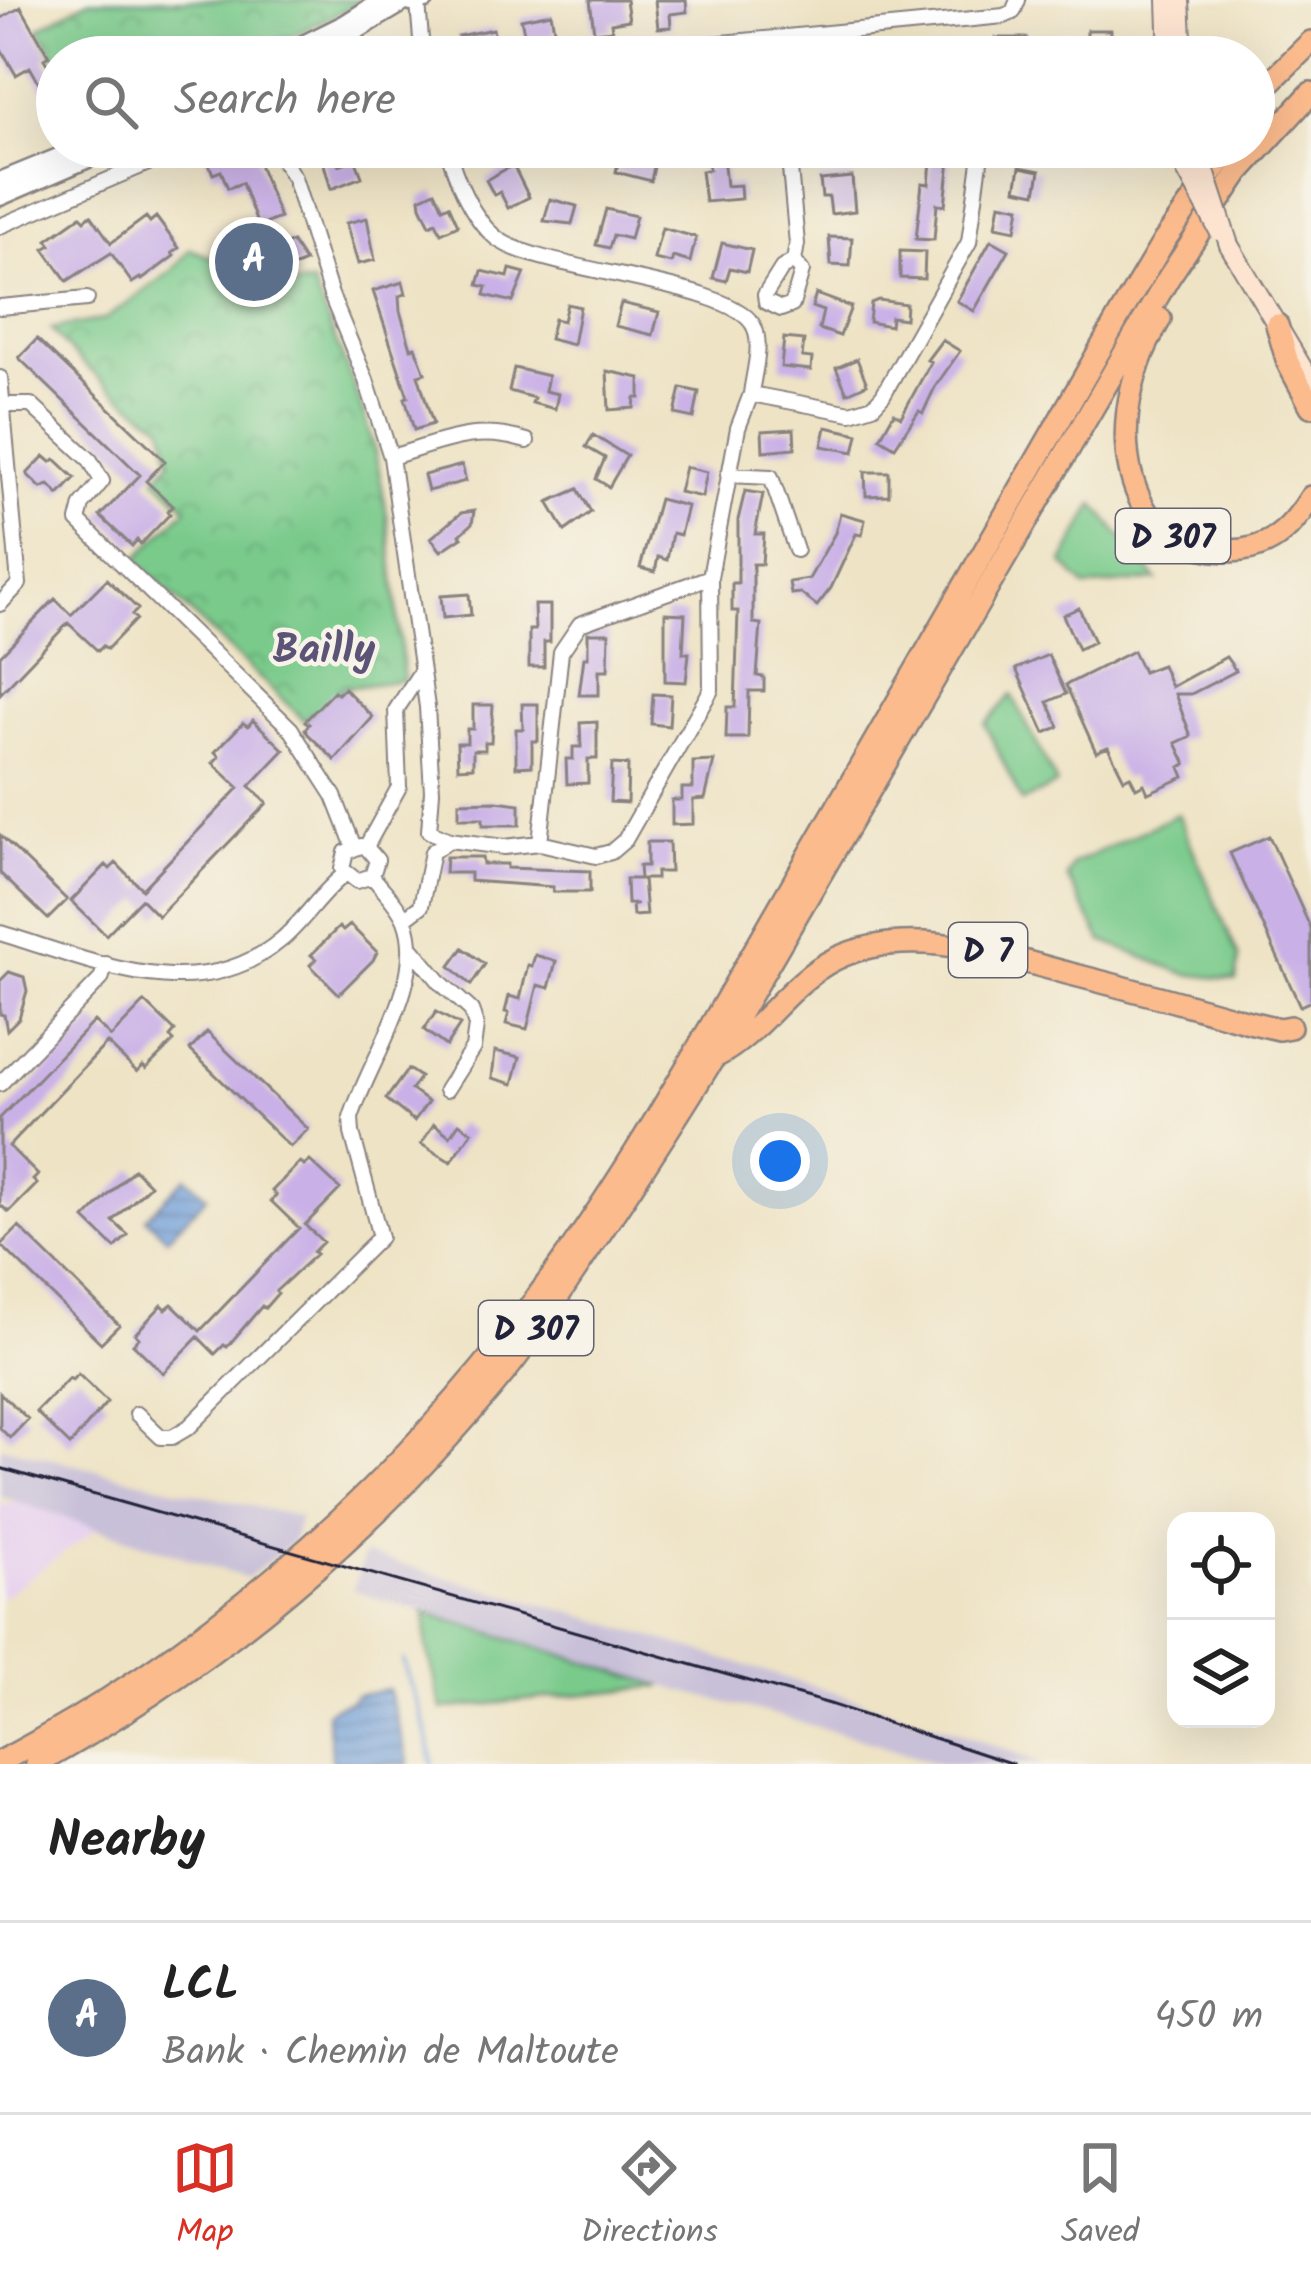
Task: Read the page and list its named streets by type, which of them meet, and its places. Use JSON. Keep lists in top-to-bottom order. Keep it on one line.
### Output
{"streets":{"main road":["D 307","D 7"]},"crossings":[["D 307","D 7"]],"districts":["Bailly"],"page":{"search":"Search here","pins":"A","heading":"Nearby","list":[{"mark":"A","name":"LCL","note":"Bank · Chemin de Maltoute","value":"450 m"}],"nav":["Map","Directions","Saved"]}}
